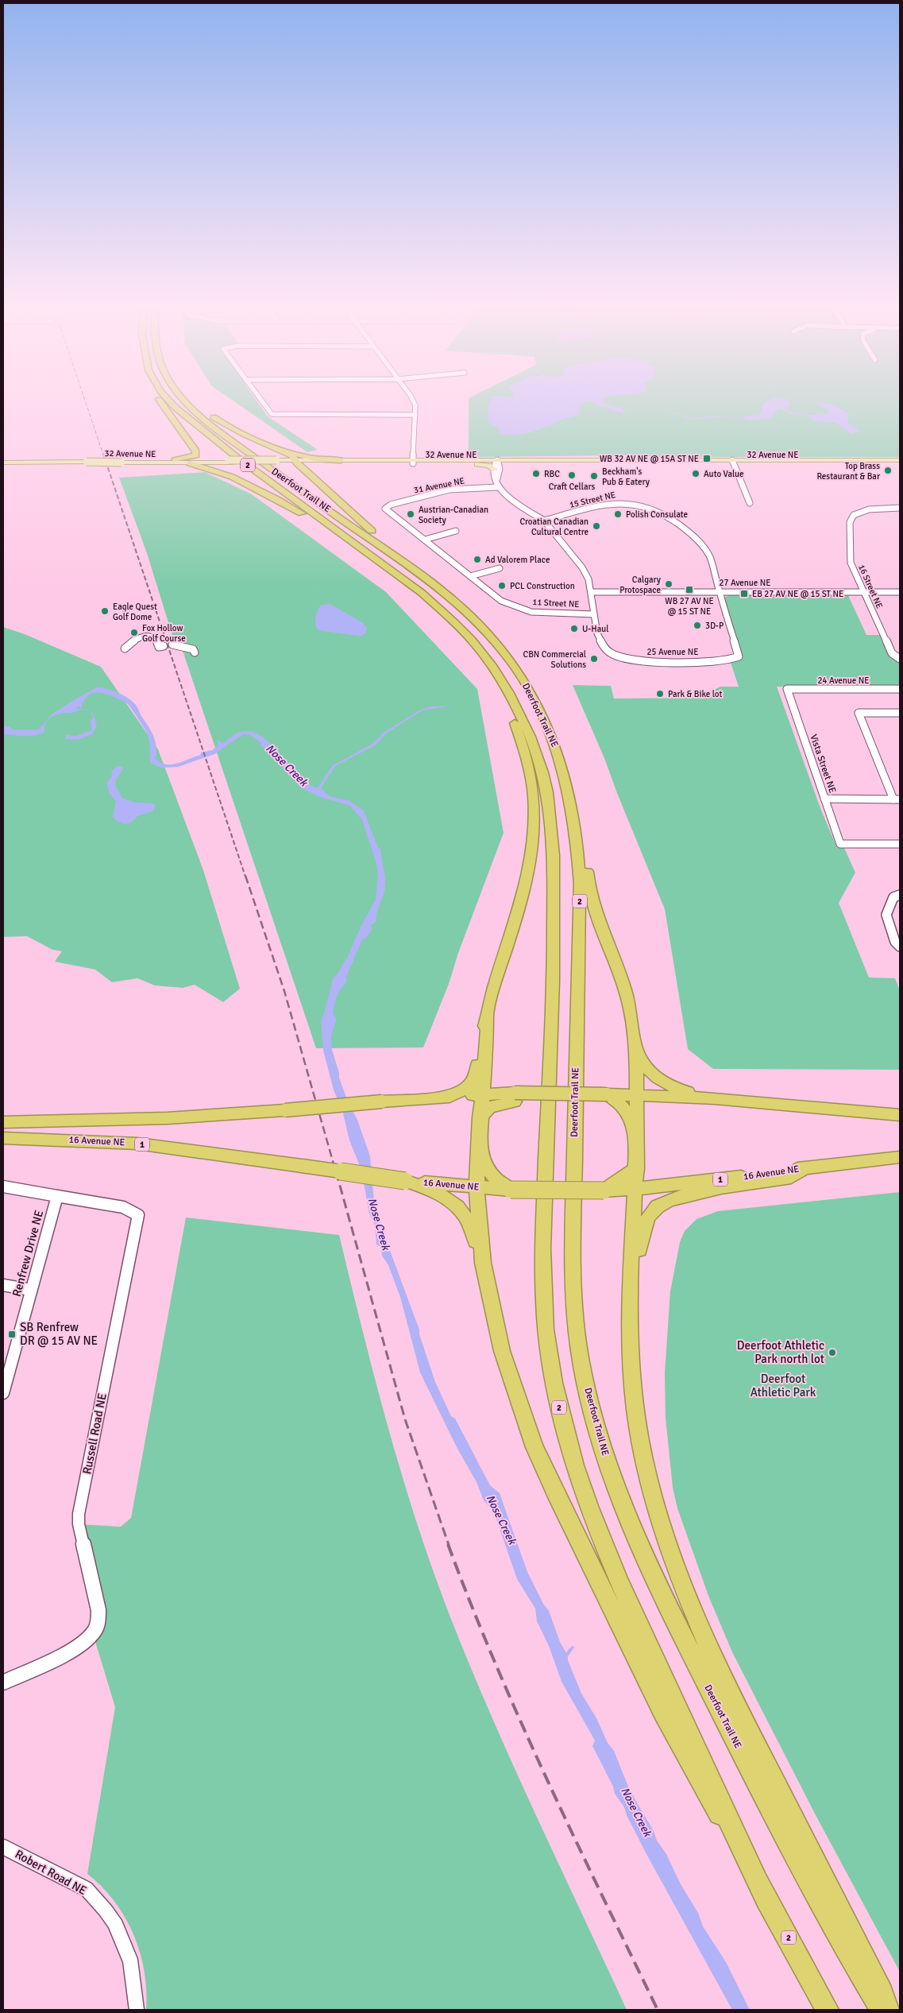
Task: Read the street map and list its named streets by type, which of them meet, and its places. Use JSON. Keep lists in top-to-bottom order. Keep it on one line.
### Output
{"streets":{"highway":["2","Deerfoot Trail NE","16 Avenue NE","1"],"main road":["32 Avenue NE"],"street":["31 Avenue NE","15 Street NE","27 Avenue NE","16 Street NE","11 Street NE","25 Avenue NE","24 Avenue NE","Vista Street NE","Renfrew Drive NE","Russell Road NE","Robert Road NE"]},"crossings":[["31 Avenue NE","11 Street NE"],["15 Street NE","27 Avenue NE"],["15 Street NE","25 Avenue NE"],["27 Avenue NE","16 Street NE"],["11 Street NE","25 Avenue NE"],["24 Avenue NE","Vista Street NE"],["Renfrew Drive NE","Russell Road NE"]],"water":["Nose Creek"],"parks":["Deerfoot Athletic Park"],"places":{"transit":["WB 32 AV NE @ 15A ST NE","WB 27 AV NE @ 15 ST NE","EB 27 AV NE @ 15 ST NE","SB Renfrew DR @ 15 AV NE"],"other":["Top Brass Restaurant & Bar","RBC","Auto Value","Craft Cellars","Beckham's Pub & Eatery","Austrian-Canadian Society","Polish Consulate","Croatian Canadian Cultural Centre","Ad Valorem Place","Calgary Protospace","PCL Construction","Eagle Quest Golf Dome","3D-P","U-Haul","Fox Hollow Golf Course","CBN Commercial Solutions","Park & Bike lot","Deerfoot Athletic Park north lot"]}}
